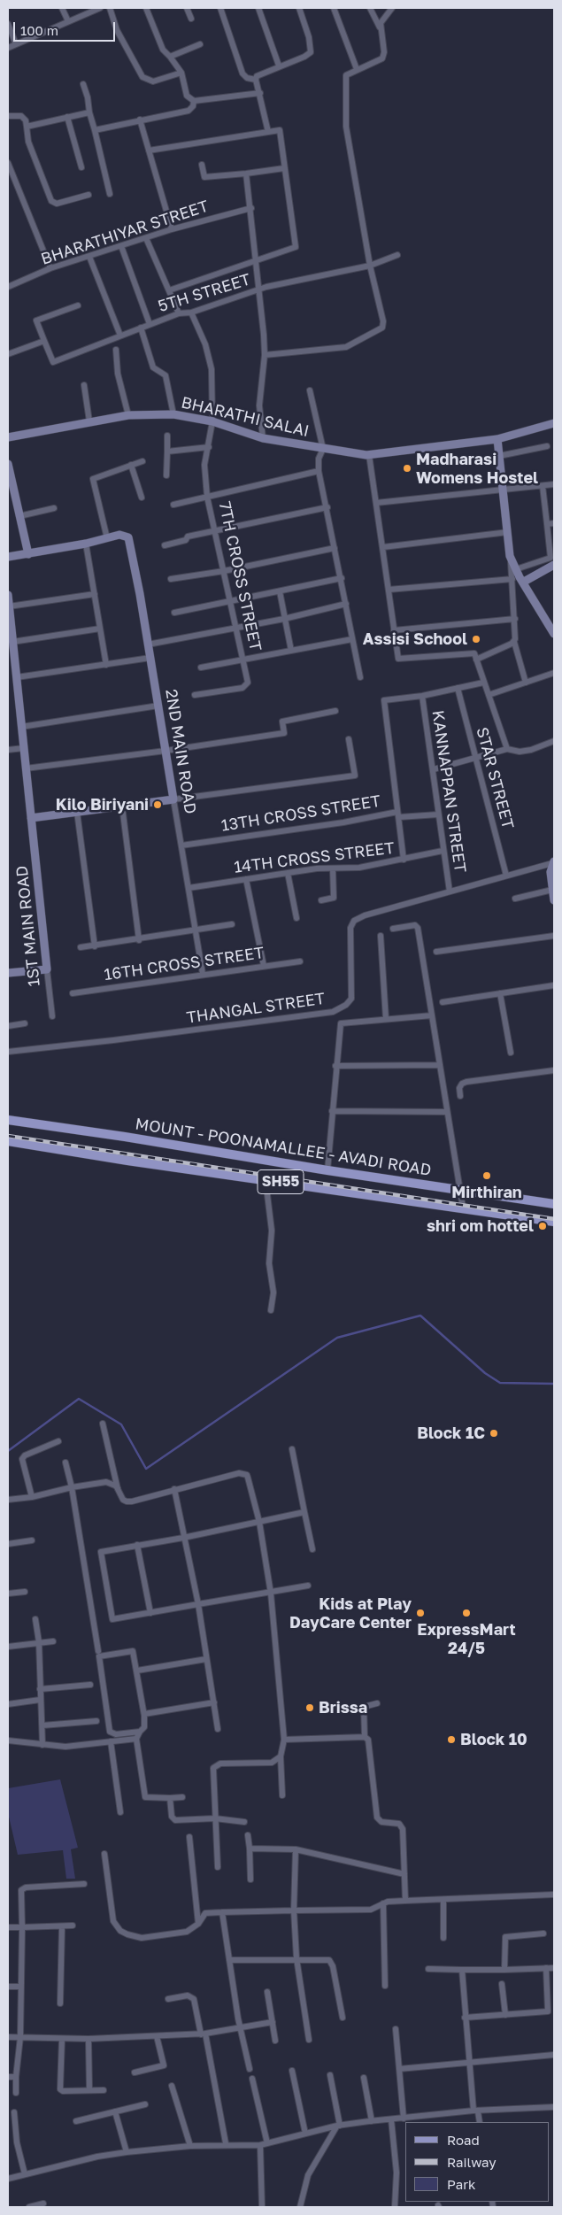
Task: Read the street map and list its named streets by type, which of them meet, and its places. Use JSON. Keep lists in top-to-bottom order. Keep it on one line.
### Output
{"streets":{"main road":["MOUNT - POONAMALLEE - AVADI ROAD","SH55"],"street":["BHARATHIYAR STREET","5TH STREET","BHARATHI SALAI","7TH CROSS STREET","2ND MAIN ROAD","STAR STREET","KANNAPPAN STREET","13TH CROSS STREET","14TH CROSS STREET","1ST MAIN ROAD","16TH CROSS STREET","THANGAL STREET"]},"crossings":[["5TH STREET","7TH CROSS STREET"],["BHARATHI SALAI","7TH CROSS STREET"],["2ND MAIN ROAD","13TH CROSS STREET"],["2ND MAIN ROAD","14TH CROSS STREET"],["2ND MAIN ROAD","16TH CROSS STREET"],["STAR STREET","THANGAL STREET"],["KANNAPPAN STREET","13TH CROSS STREET"],["KANNAPPAN STREET","14TH CROSS STREET"],["KANNAPPAN STREET","THANGAL STREET"]],"places":["Madharasi Womens Hostel","Assisi School","Kilo Biriyani","Mirthiran","shri om hottel","Block 1C","Kids at Play DayCare Center","ExpressMart 24/5","Brissa","Block 10"],"legend":["Road","Railway","Park"],"scale_bar":"100 m"}
